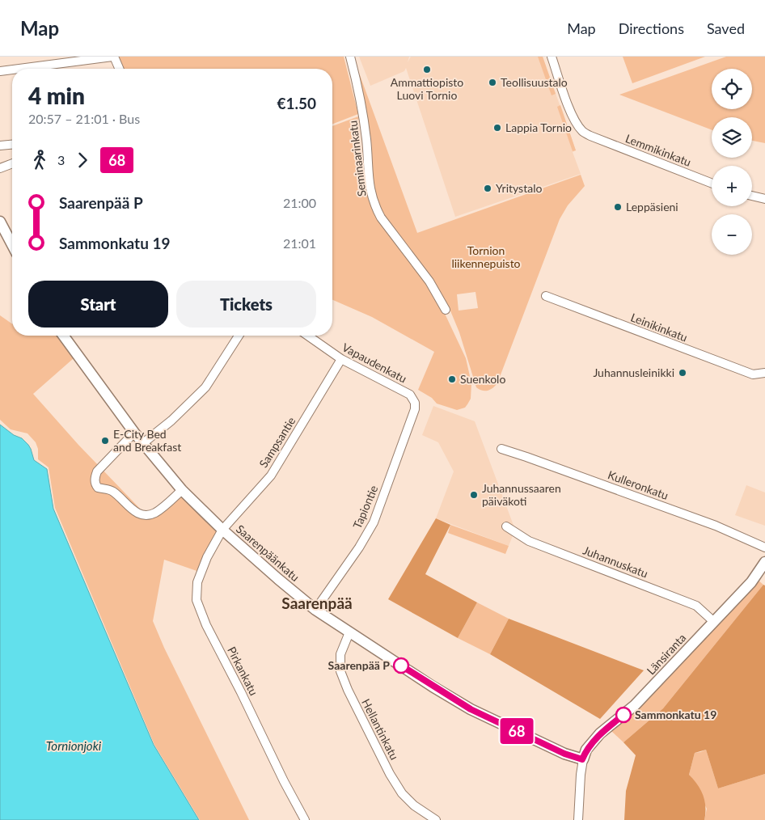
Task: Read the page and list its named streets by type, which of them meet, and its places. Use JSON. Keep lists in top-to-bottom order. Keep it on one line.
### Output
{"streets":{"street":["Lemmikinkatu","Seminaarinkatu","Leinikinkatu","Vapaudenkatu","Sampsantie","Kulleronkatu","Tapiontie","Saarenpäänkatu","Juhannuskatu","Länsiranta","Pirkankatu","Hellantinkatu"]},"crossings":[["Vapaudenkatu","Sampsantie"],["Vapaudenkatu","Tapiontie"],["Sampsantie","Saarenpäänkatu"],["Sampsantie","Pirkankatu"],["Tapiontie","Saarenpäänkatu"],["Saarenpäänkatu","Länsiranta"],["Saarenpäänkatu","Pirkankatu"],["Saarenpäänkatu","Hellantinkatu"],["Juhannuskatu","Länsiranta"]],"districts":["Saarenpää"],"water":["Tornionjoki"],"parks":["Tornion liikennepuisto"],"places":["Ammattiopisto Luovi Tornio","Teollisuustalo","Lappia Tornio","Yritystalo","Leppäsieni","Juhannusleinikki","Suenkolo","E-City Bed and Breakfast","Juhannussaaren päiväkoti","Saarenpää P","Sammonkatu 19"],"lines":["bus line 68"],"page":{"header":"Map","nav":["Map","Directions","Saved"],"on_map":"68","map_buttons":["+","−"],"heading":["4 min","20:57 – 21:01 · Bus","€1.50"],"legs":["3","68"],"list":[{"name":"Saarenpää P","value":"21:00"},{"name":"Sammonkatu 19","value":"21:01"}],"buttons":["Start","Tickets"]}}
